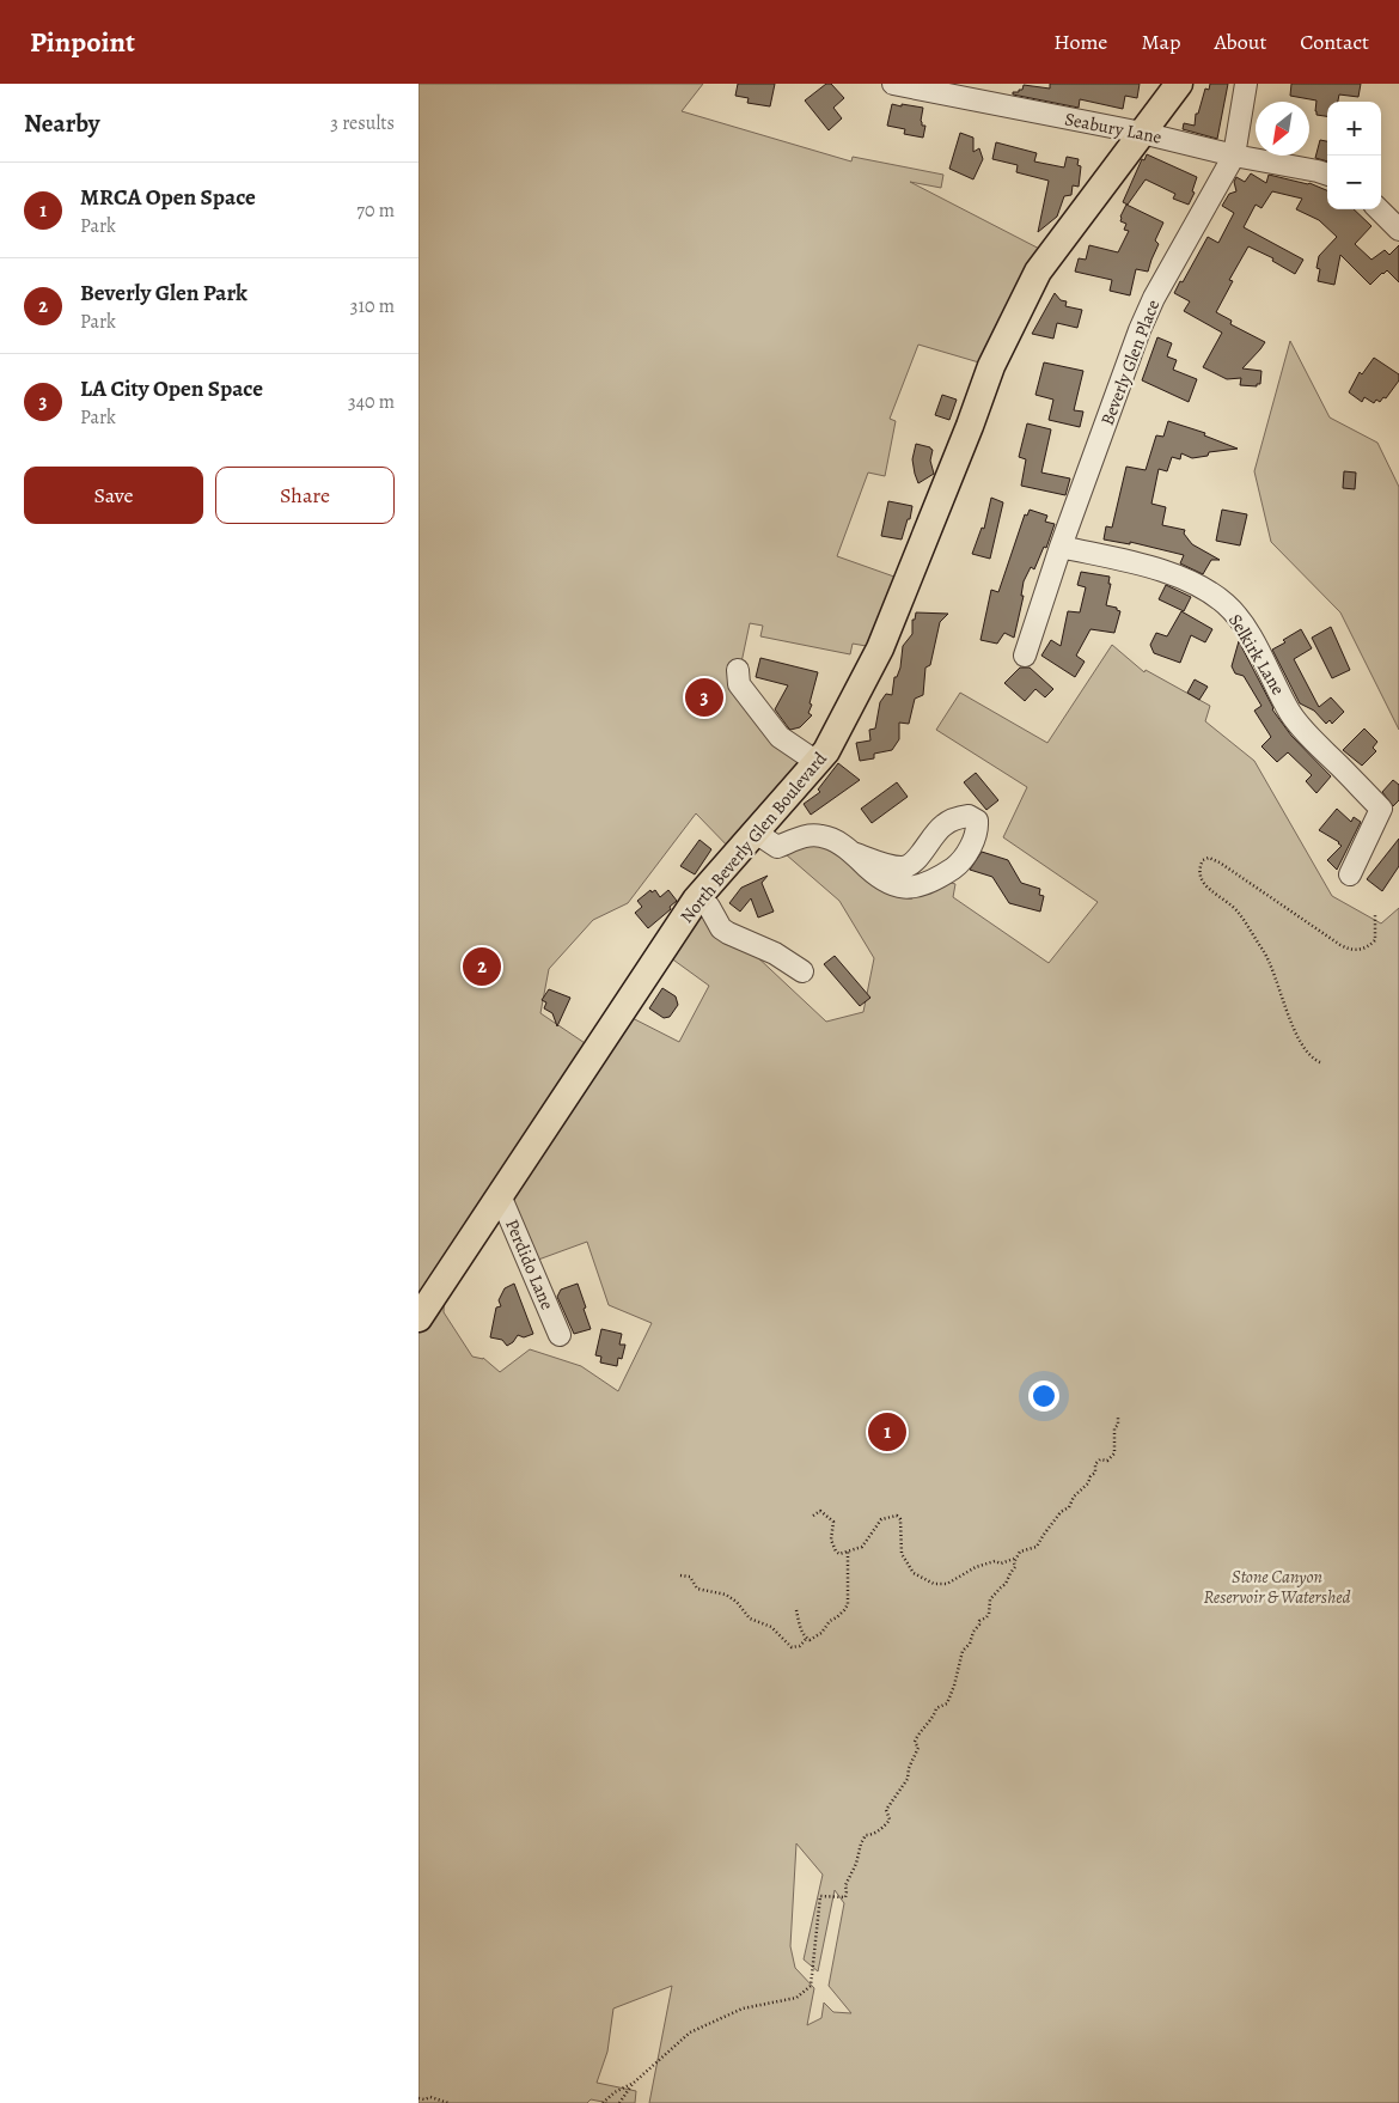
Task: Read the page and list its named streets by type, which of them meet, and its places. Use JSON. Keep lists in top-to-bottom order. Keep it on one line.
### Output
{"streets":{"main road":["North Beverly Glen Boulevard"],"street":["Seabury Lane","Beverly Glen Place","Selkirk Lane","Perdido Lane"]},"crossings":[["Seabury Lane","Beverly Glen Place"],["Seabury Lane","North Beverly Glen Boulevard"],["Beverly Glen Place","Selkirk Lane"],["North Beverly Glen Boulevard","Perdido Lane"]],"parks":["Stone Canyon Reservoir & Watershed"],"north":"bottom left","page":{"header":"Pinpoint","nav":["Home","Map","About","Contact"],"heading":["Nearby","3 results"],"map_buttons":["+","−"],"list":[{"mark":"1","name":"MRCA Open Space","note":"Park","value":"70 m"},{"mark":"2","name":"Beverly Glen Park","note":"Park","value":"310 m"},{"mark":"3","name":"LA City Open Space","note":"Park","value":"340 m"}],"buttons":["Save","Share"],"pins":["3","2","1"]}}
